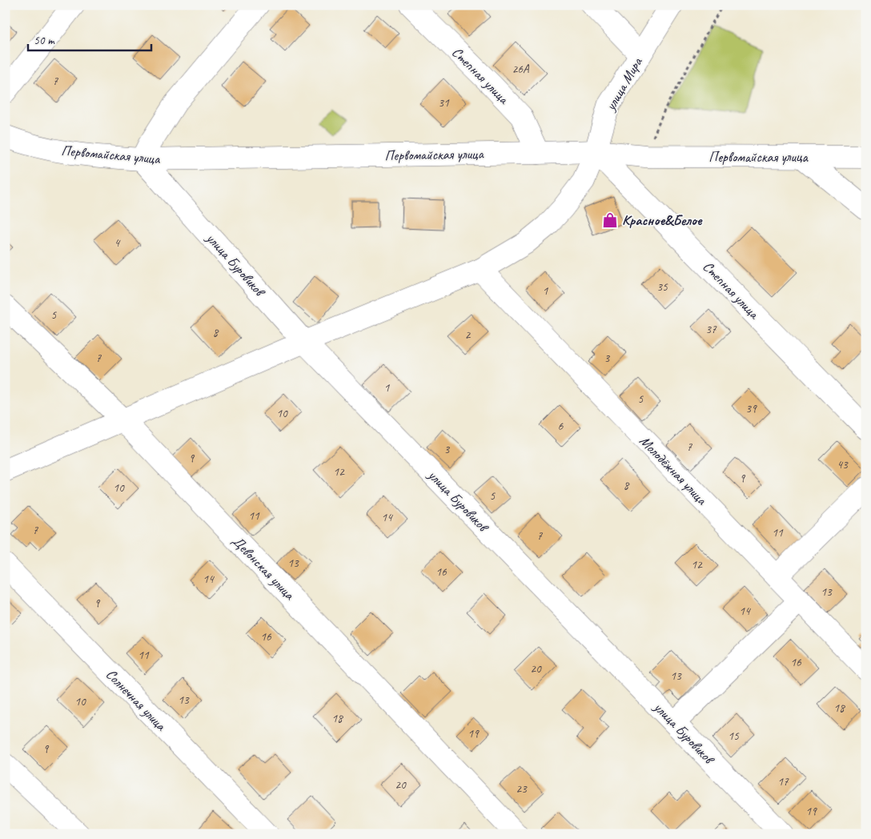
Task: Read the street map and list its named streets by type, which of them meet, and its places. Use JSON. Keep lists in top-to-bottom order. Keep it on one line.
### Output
{"streets":{"street":["Степная улица","улица Мира","Первомайская улица","улица Буровиков","Молодёжная улица","Девонская улица","Солнечная улица"]},"crossings":[["Степная улица","улица Мира"],["Степная улица","Первомайская улица"],["улица Мира","Первомайская улица"],["улица Мира","улица Буровиков"],["улица Мира","Молодёжная улица"],["улица Мира","Девонская улица"],["Первомайская улица","улица Буровиков"]],"places":{"shop":["Красное&Белое"]},"house_numbers":["26А","7","31","4","35","1","5","37","8","2","7","3","1","5","39","10","6","7","3","9","43","12","9","8","10","5","11","14","7","11","7","13","12","16","14","13","9","14","16","11","16","20","13","13","10","18","18","19","15","9","17","20","23","19"],"scale_bar":"50 m"}
